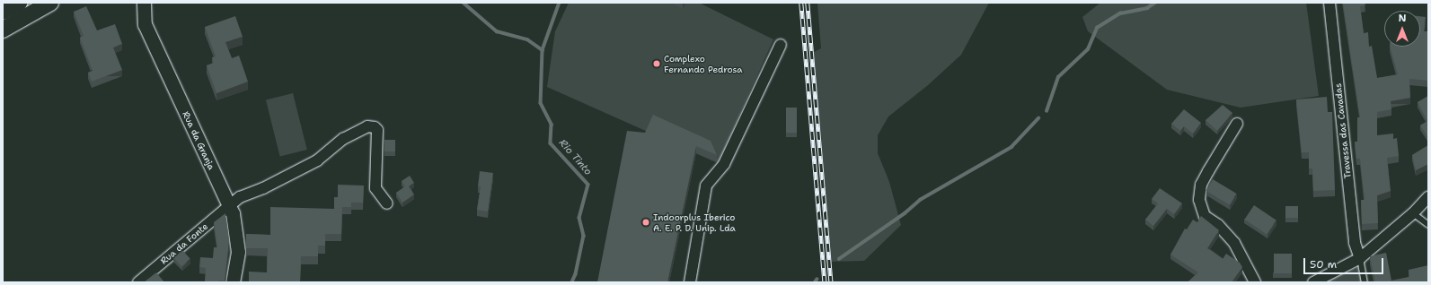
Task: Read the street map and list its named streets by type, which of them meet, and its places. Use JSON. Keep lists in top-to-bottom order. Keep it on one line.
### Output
{"streets":{"street":["Travessa das Cavadas","Rua da Granja","Rua da Fonte"]},"crossings":[["Rua da Granja","Rua da Fonte"]],"water":["Rio Tinto"],"places":["Complexo Fernando Pedrosa","Indoorplus Iberico A. E. P. D. Unip. Lda"],"scale_bar":"50 m","north":"top"}
